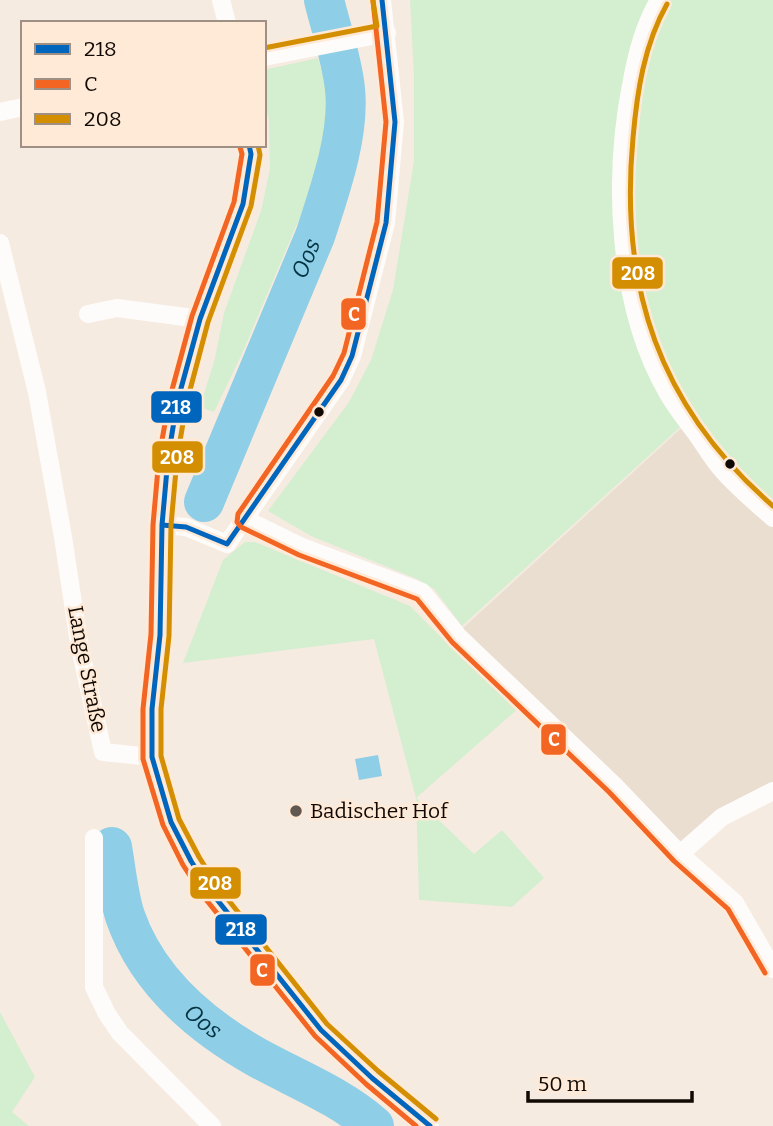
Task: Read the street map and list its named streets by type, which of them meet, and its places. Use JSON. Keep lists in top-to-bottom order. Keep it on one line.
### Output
{"streets":{"street":["Lange Straße"]},"water":["Oos"],"places":["Badischer Hof"],"lines":["transit line 218","transit line C","transit line 208"],"legend":["218","C","208"],"scale_bar":"50 m"}
